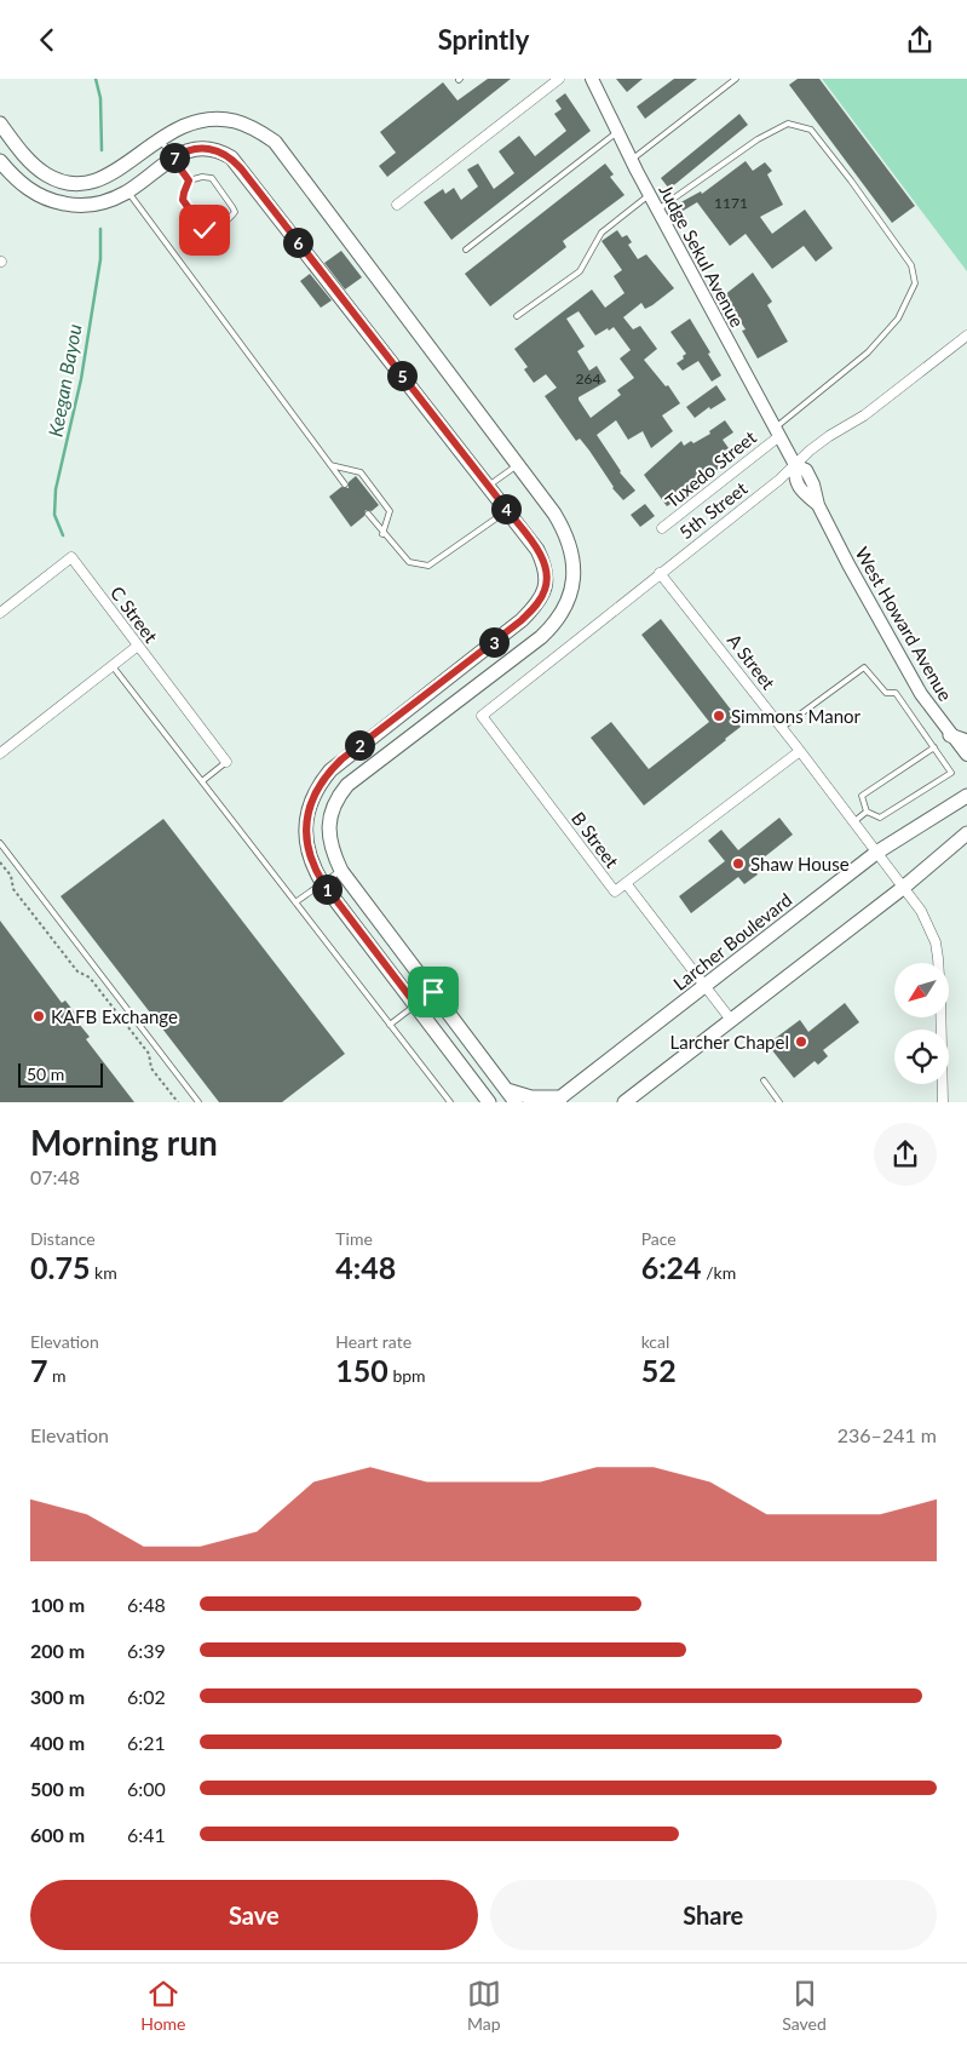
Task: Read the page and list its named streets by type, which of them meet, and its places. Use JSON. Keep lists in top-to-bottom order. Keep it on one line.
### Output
{"streets":{"main road":["Larcher Boulevard"],"street":["Judge Sekul Avenue","Tuxedo Street","5th Street","C Street","West Howard Avenue","A Street","B Street"]},"crossings":[["Judge Sekul Avenue","Tuxedo Street"],["Judge Sekul Avenue","West Howard Avenue"],["5th Street","West Howard Avenue"],["5th Street","A Street"],["5th Street","B Street"],["A Street","Larcher Boulevard"],["B Street","Larcher Boulevard"]],"water":["Keegan Bayou"],"places":["Simmons Manor","Shaw House","KAFB Exchange","Larcher Chapel"],"house_numbers":["1171","264"],"scale_bar":"50 m","north":"bottom left","page":{"header":"Sprintly","pins":["7","6","5","4","3","2","1"],"scale":"50 m","heading":["Morning run","07:48"],"stats":[["Distance","0.75 km"],["Time","4:48"],["Pace","6:24 /km"],["Elevation","7 m"],["Heart rate","150 bpm"],["kcal","52"]],"chart":["Elevation","236–241 m"],"list":[{"name":"100 m","note":"6:48"},{"name":"200 m","note":"6:39"},{"name":"300 m","note":"6:02"},{"name":"400 m","note":"6:21"},{"name":"500 m","note":"6:00"},{"name":"600 m","note":"6:41"}],"buttons":["Save","Share"],"tabs":["Home","Map","Saved"]}}
